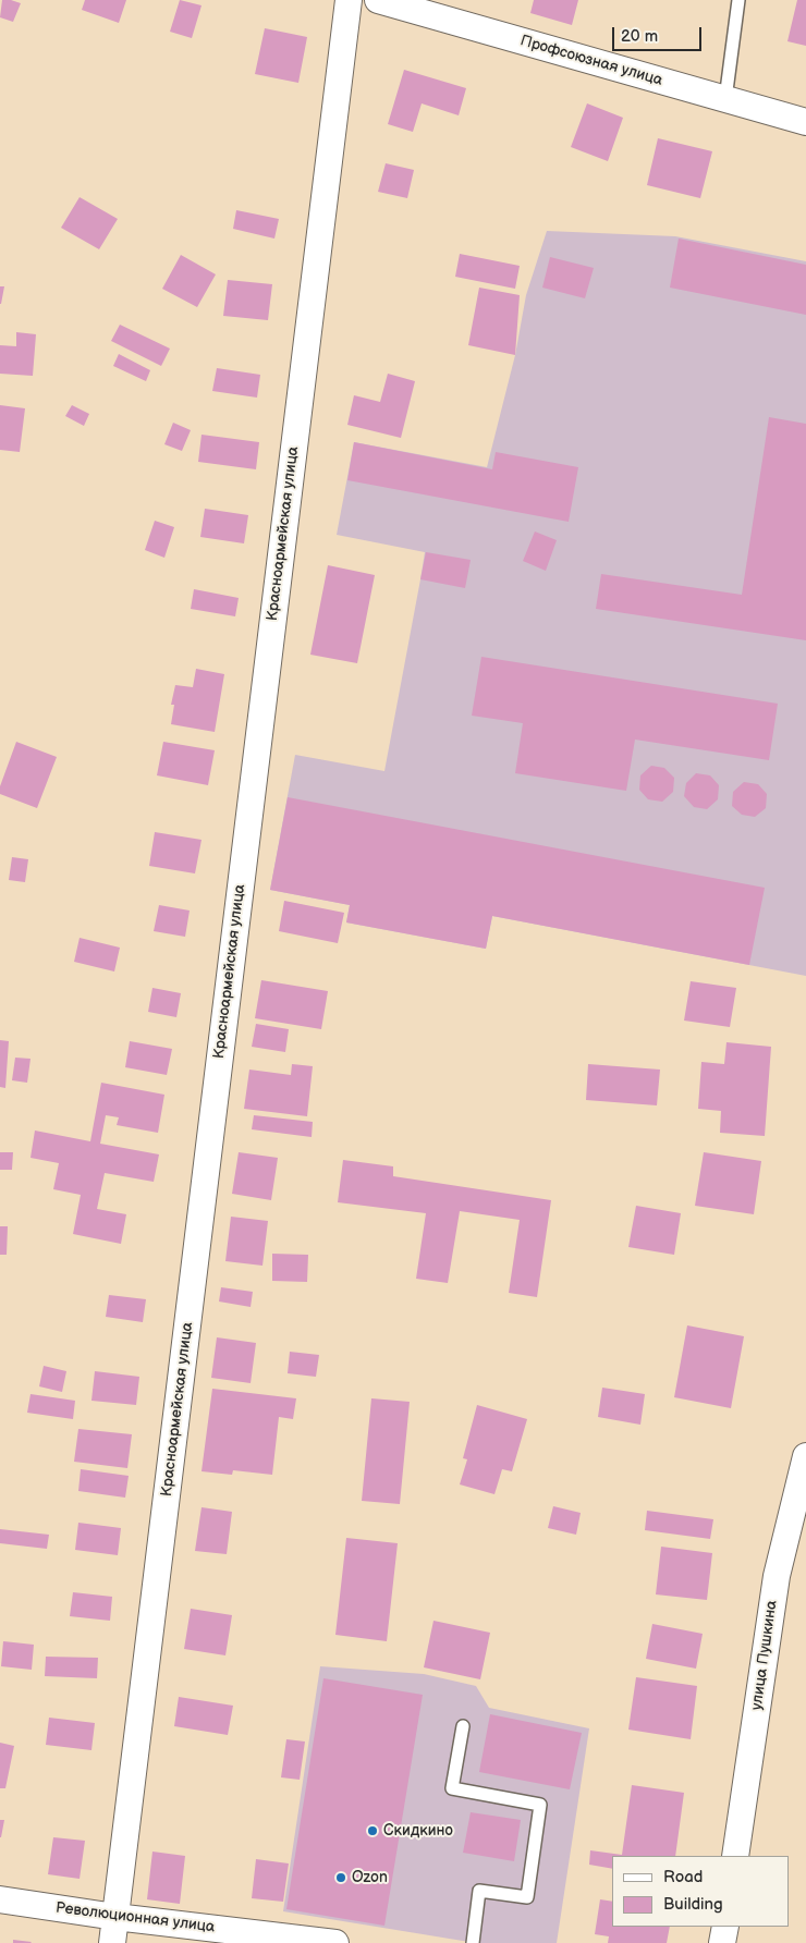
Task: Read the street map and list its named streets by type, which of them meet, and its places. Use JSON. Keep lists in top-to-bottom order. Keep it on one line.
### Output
{"streets":{"street":["Профсоюзная улица","Красноармейская улица","улица Пушкина","Революционная улица"]},"crossings":[["Красноармейская улица","Революционная улица"]],"places":["Скидкино","Ozon"],"legend":["Road","Building"],"scale_bar":"20 m"}
